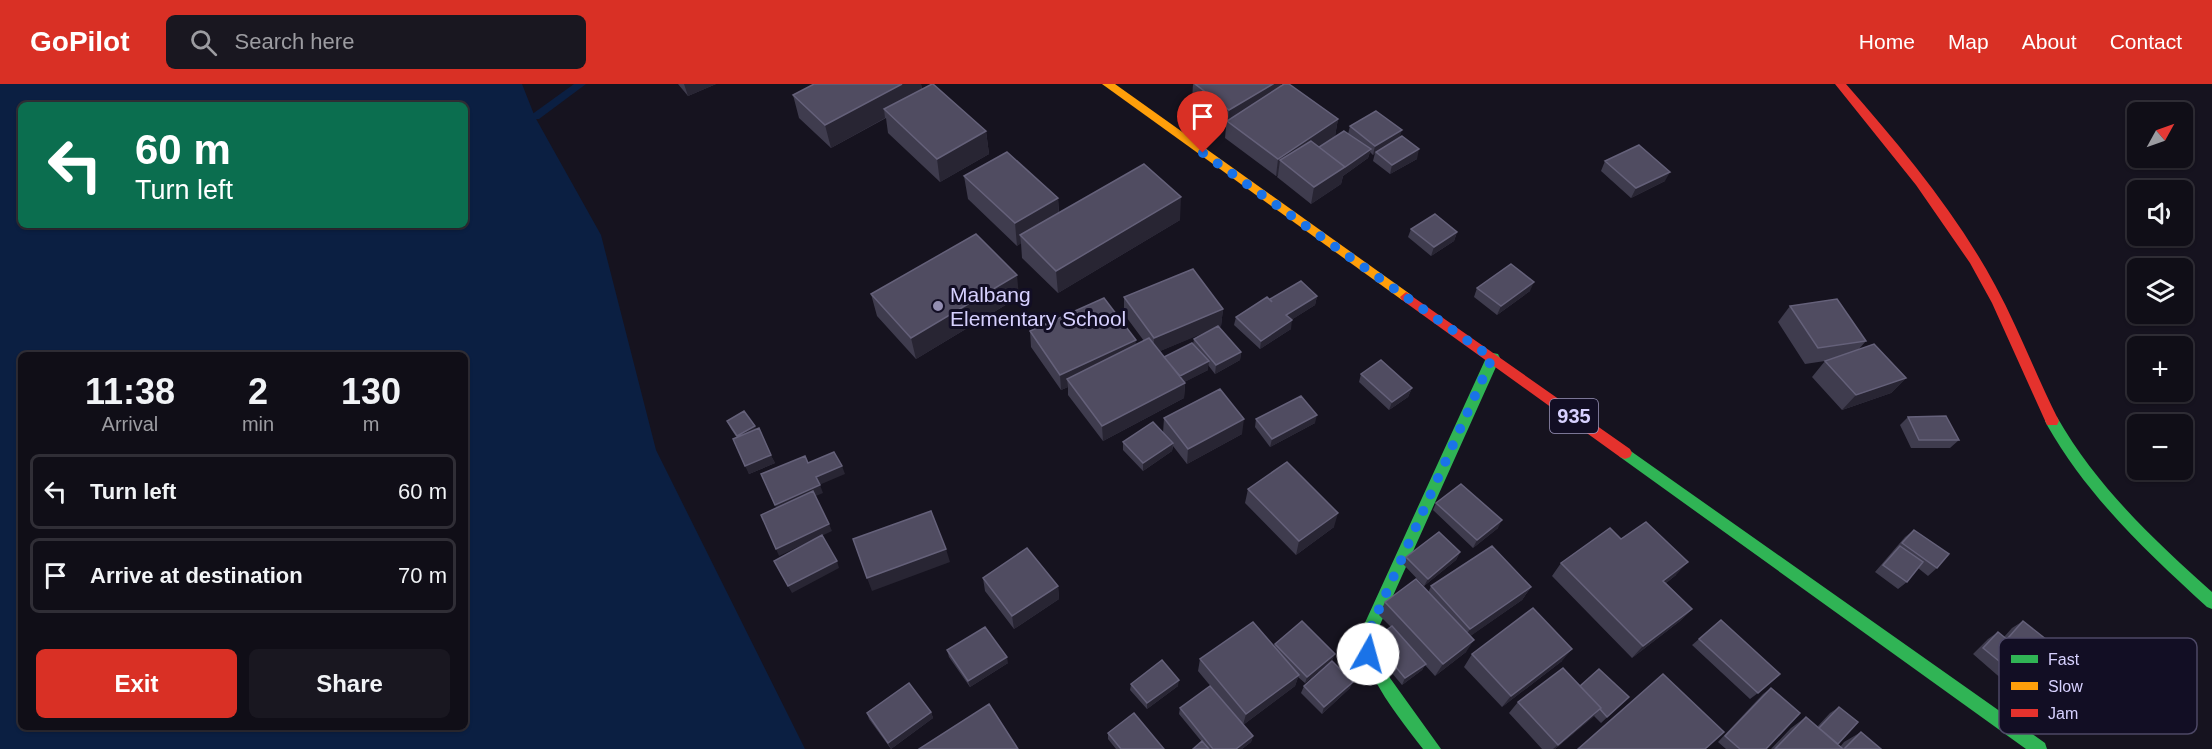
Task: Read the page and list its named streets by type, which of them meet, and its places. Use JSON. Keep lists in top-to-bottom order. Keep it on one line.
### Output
{"streets":{"street":["935"]},"places":["Malbang Elementary School"],"legend":["Fast","Slow","Jam"],"north":"top right","page":{"header":"GoPilot","search":"Search here","nav":["Home","Map","About","Contact"],"map_buttons":["+","−"],"turn":["60 m","Turn left"],"eta":["11:38","Arrival","2","min","130","m"],"list":[{"name":"Turn left","value":"60 m"},{"name":"Arrive at destination","value":"70 m"}],"buttons":["Exit","Share"]}}
